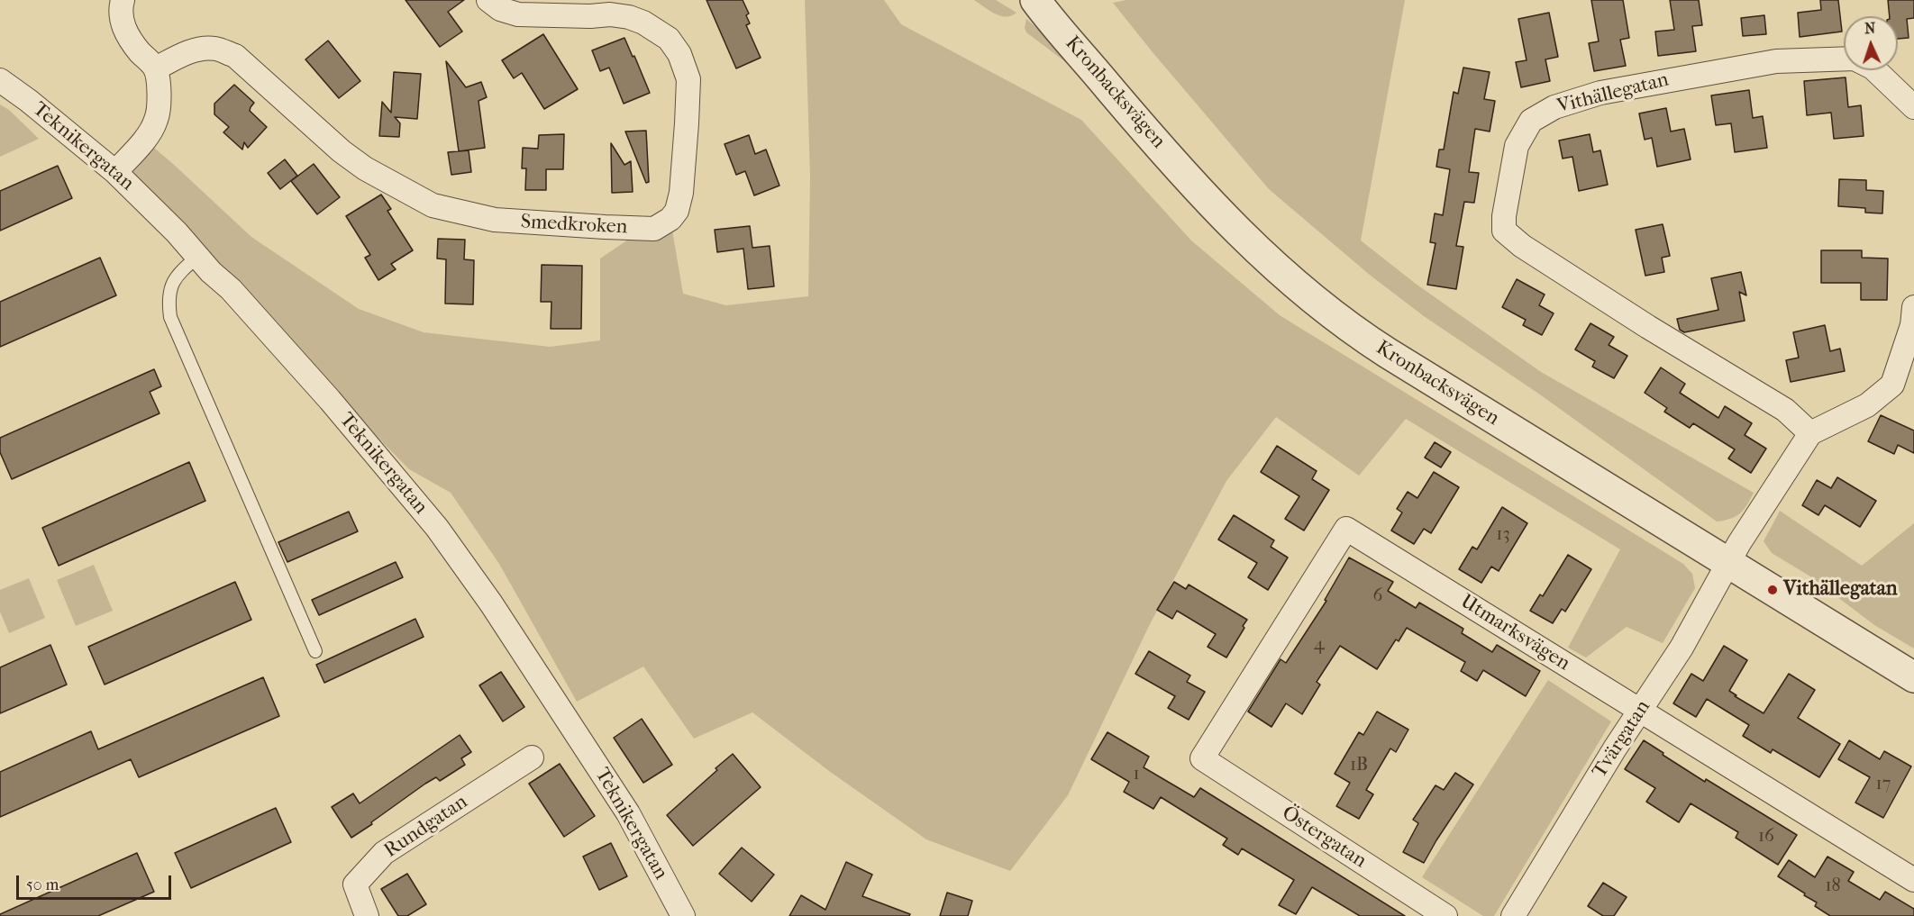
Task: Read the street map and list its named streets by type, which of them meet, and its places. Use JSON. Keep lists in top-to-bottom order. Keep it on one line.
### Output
{"streets":{"street":["Kronbacksvägen","Vithällegatan","Teknikergatan","Smedkroken","Utmarksvägen","Tvärgatan","Rundgatan","Östergatan"]},"crossings":[["Kronbacksvägen","Tvärgatan"],["Utmarksvägen","Tvärgatan"],["Utmarksvägen","Östergatan"]],"places":["Vithällegatan"],"house_numbers":["13","6","4","1B","1","17","16","18"],"scale_bar":"50 m","north":"top"}
